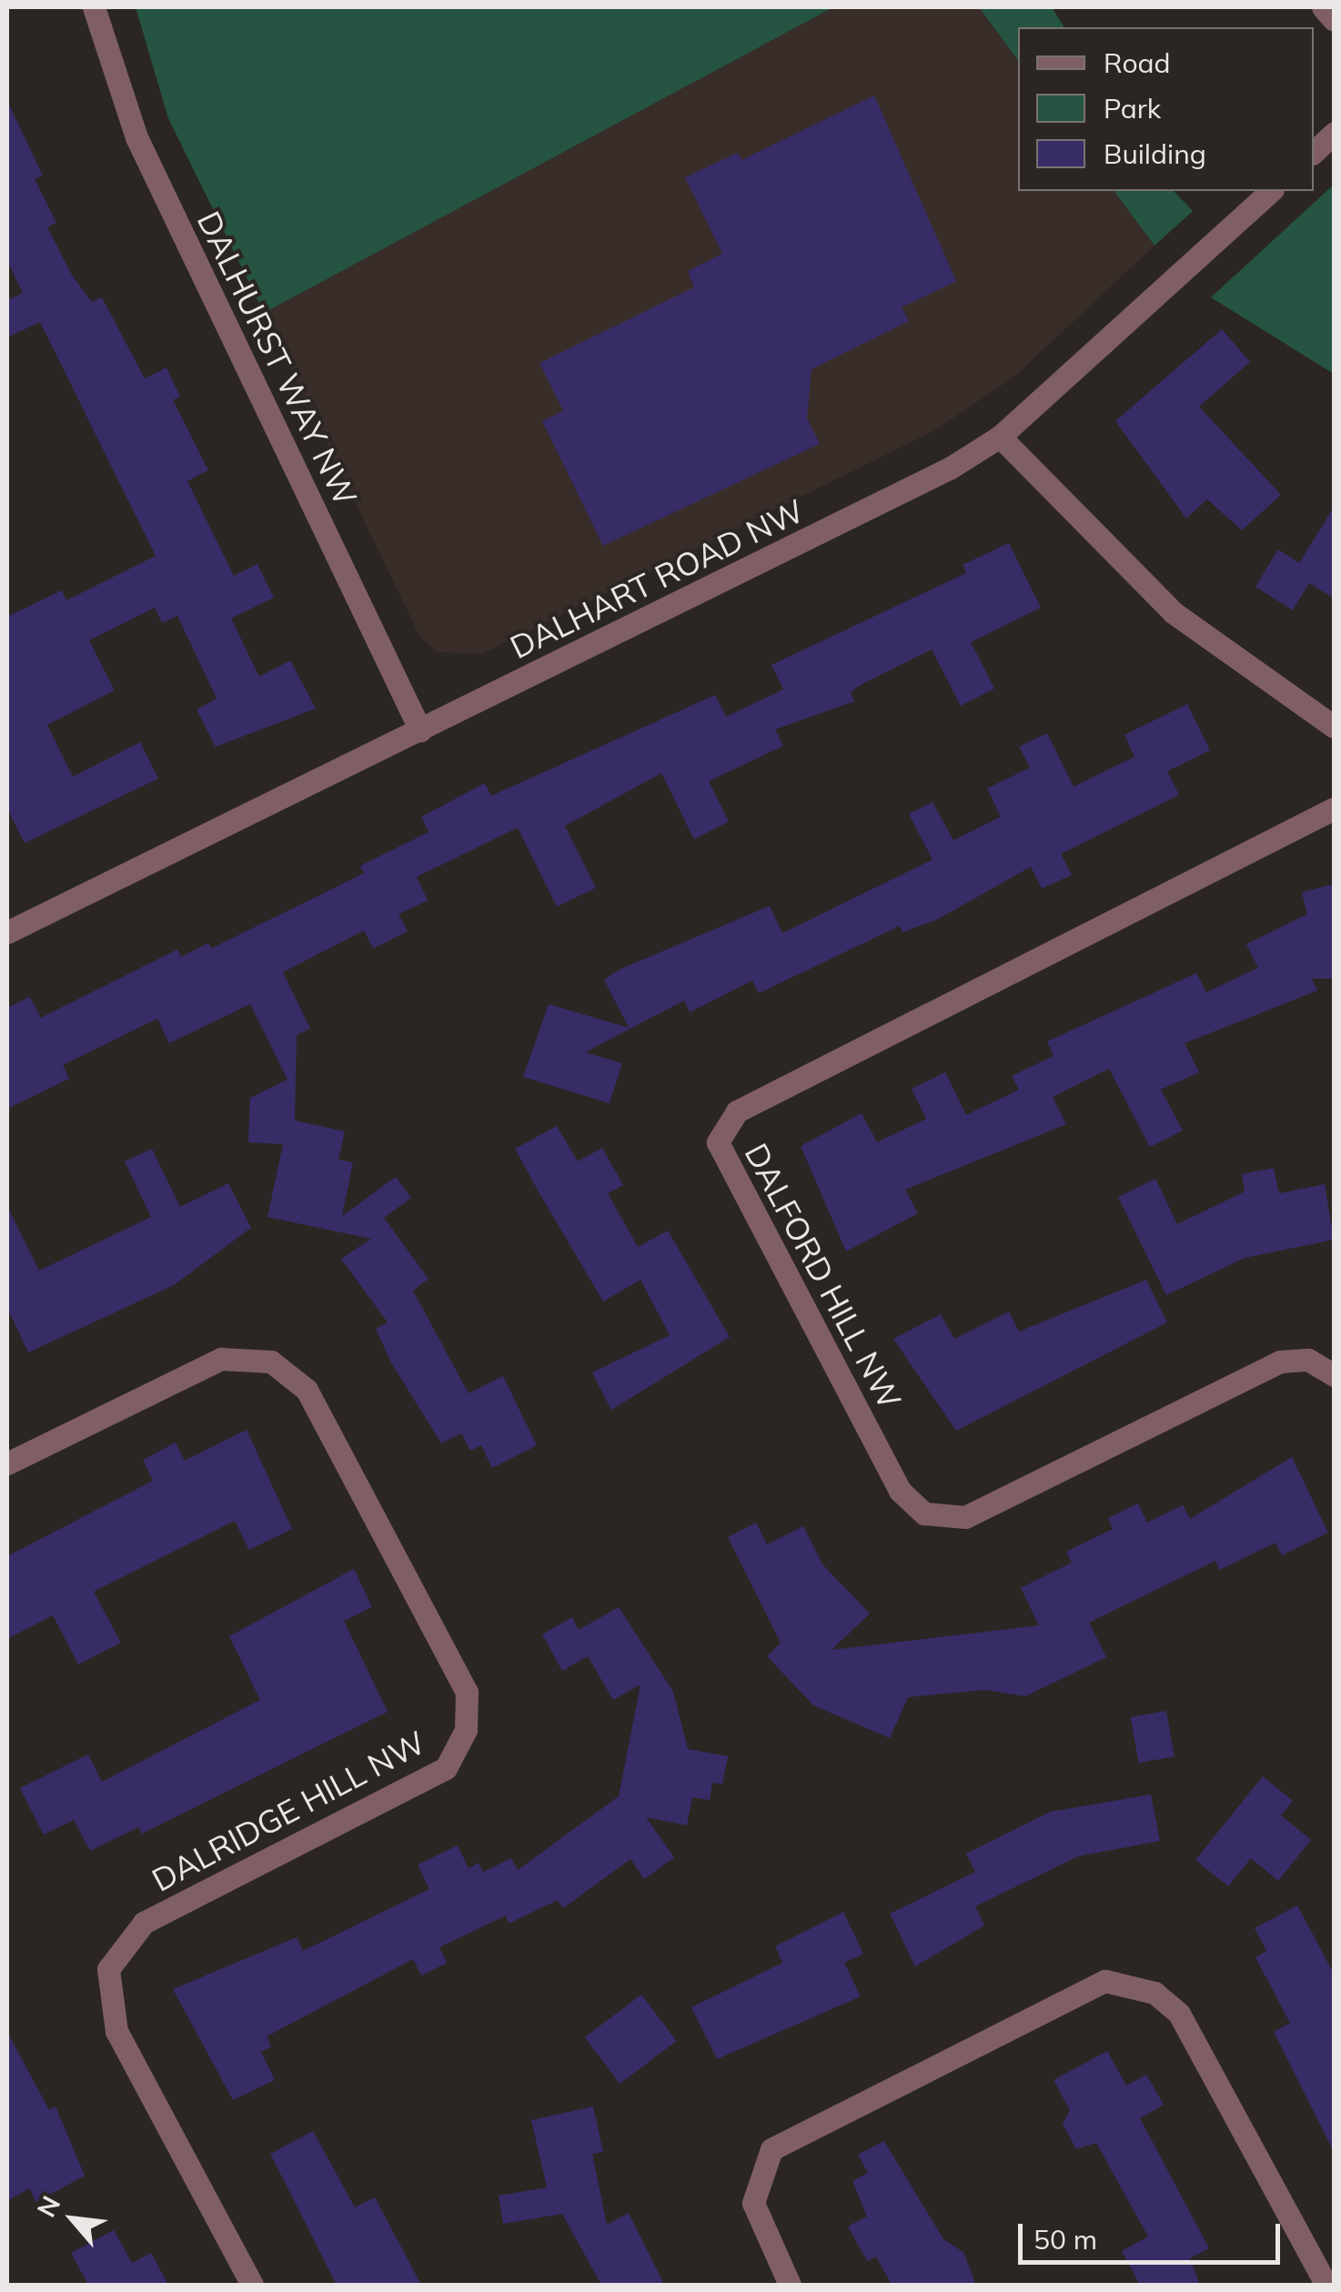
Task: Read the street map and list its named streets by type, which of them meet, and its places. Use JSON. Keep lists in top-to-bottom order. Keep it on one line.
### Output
{"streets":{"street":["DALHURST WAY NW","DALHART ROAD NW","DALFORD HILL NW","DALRIDGE HILL NW"]},"crossings":[["DALHURST WAY NW","DALHART ROAD NW"]],"legend":["Road","Park","Building"],"scale_bar":"50 m","north":"top left"}
